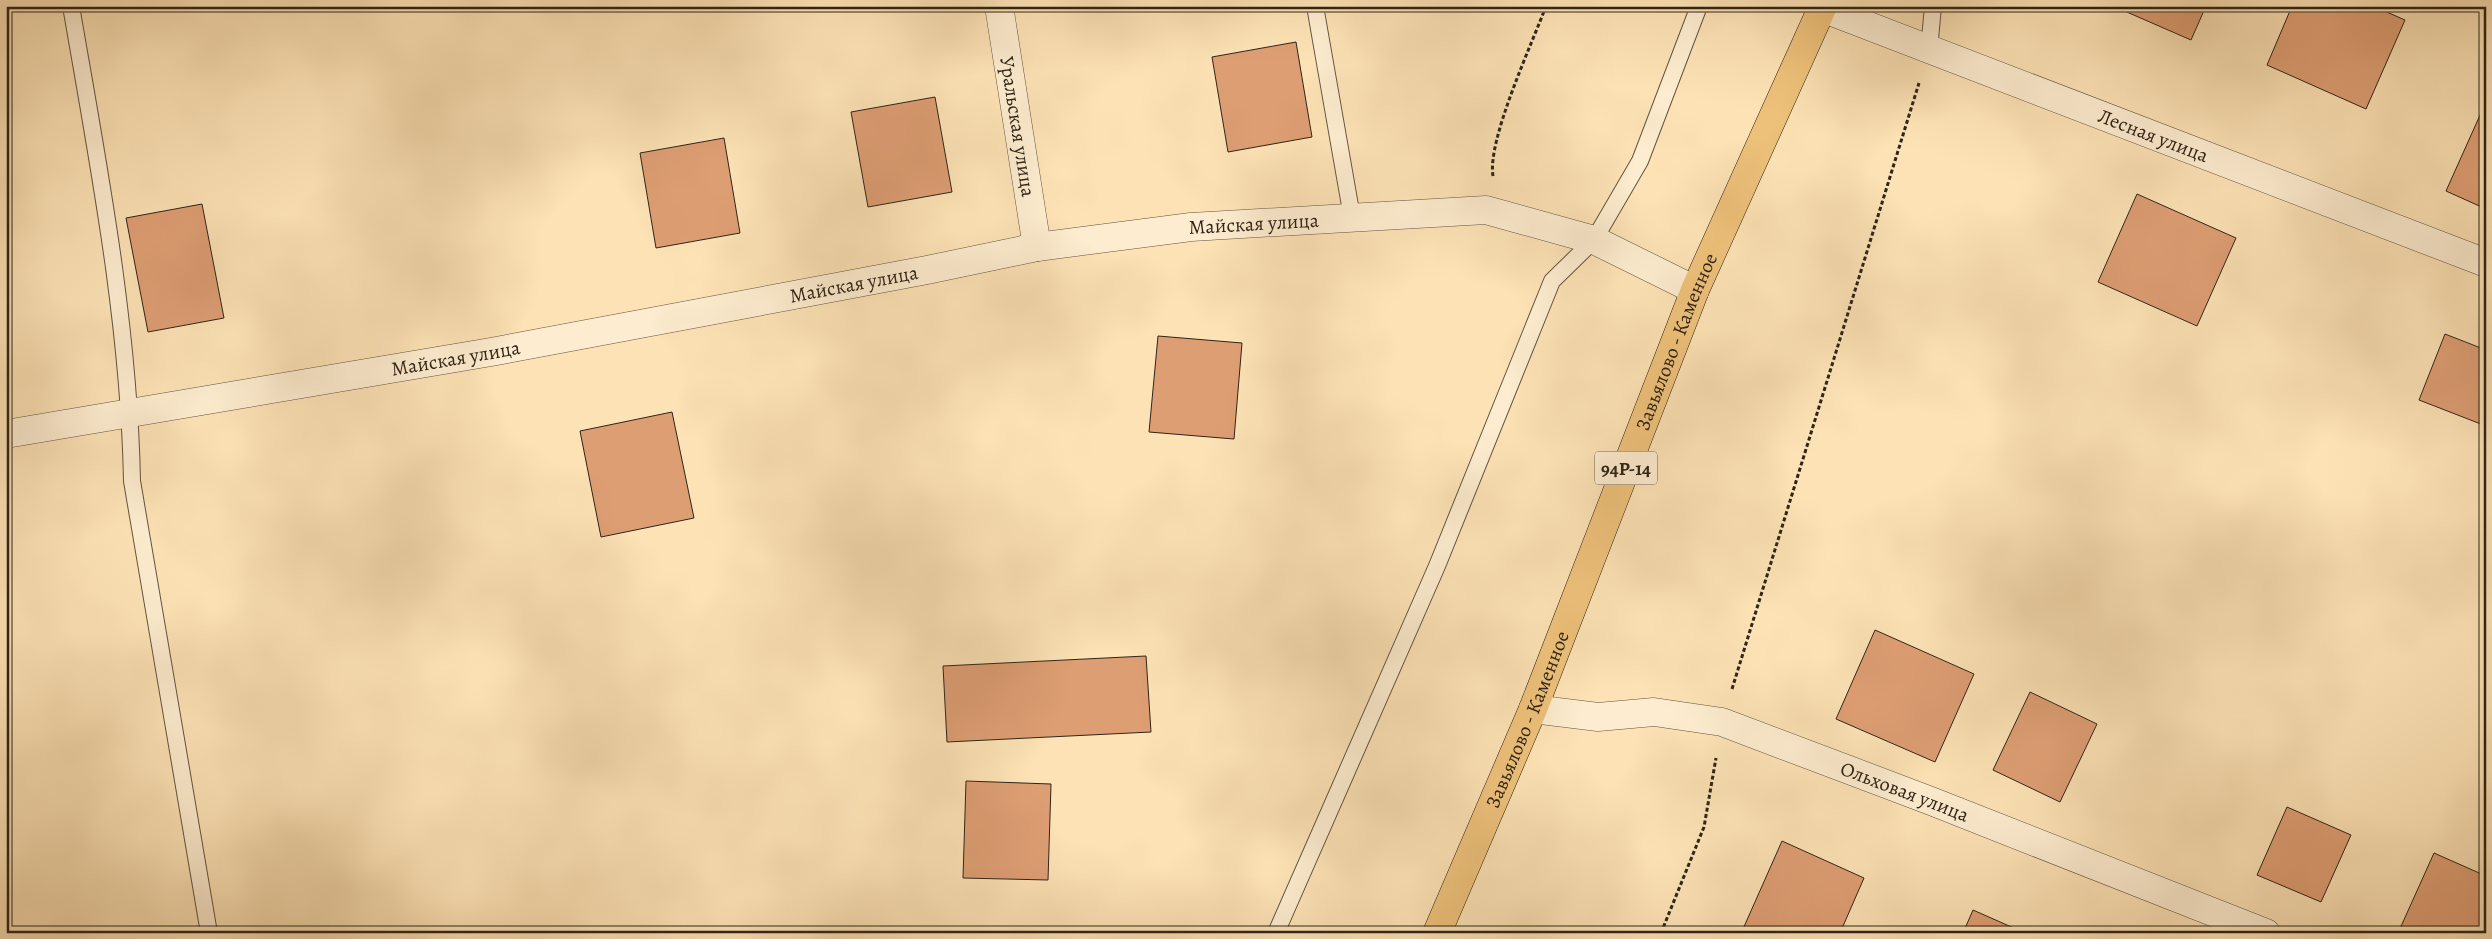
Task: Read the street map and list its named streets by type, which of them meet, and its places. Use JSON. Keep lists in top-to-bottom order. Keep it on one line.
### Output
{"streets":{"main road":["Завьялово - Каменное","94Р-14"],"street":["Уральская улица","Лесная улица","Майская улица","Ольховая улица"]},"crossings":[["Уральская улица","Майская улица"],["Лесная улица","Завьялово - Каменное"],["Майская улица","Завьялово - Каменное"],["Завьялово - Каменное","Ольховая улица"]]}
